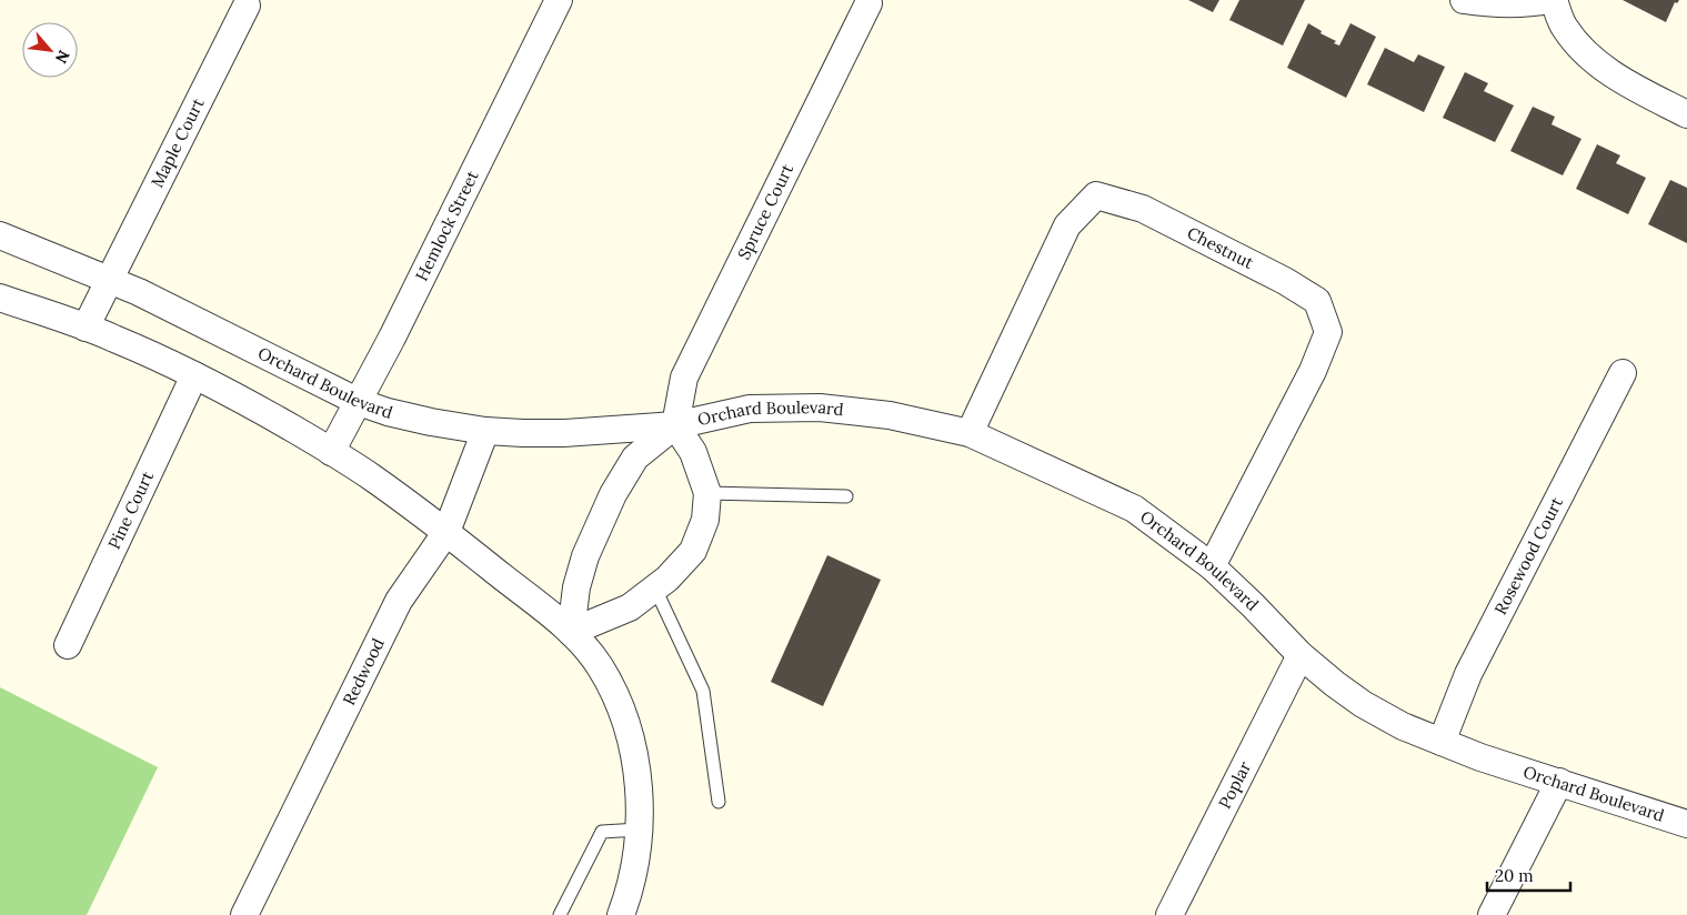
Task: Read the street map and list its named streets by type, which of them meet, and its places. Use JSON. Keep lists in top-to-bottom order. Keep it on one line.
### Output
{"streets":{"street":["Maple Court","Spruce Court","Hemlock Street","Chestnut","Orchard Boulevard","Pine Court","Rosewood Court","Redwood","Poplar"]},"crossings":[["Maple Court","Orchard Boulevard"],["Spruce Court","Orchard Boulevard"],["Hemlock Street","Orchard Boulevard"],["Chestnut","Orchard Boulevard"],["Orchard Boulevard","Rosewood Court"],["Orchard Boulevard","Redwood"],["Orchard Boulevard","Poplar"]],"scale_bar":"20 m","north":"bottom right"}
